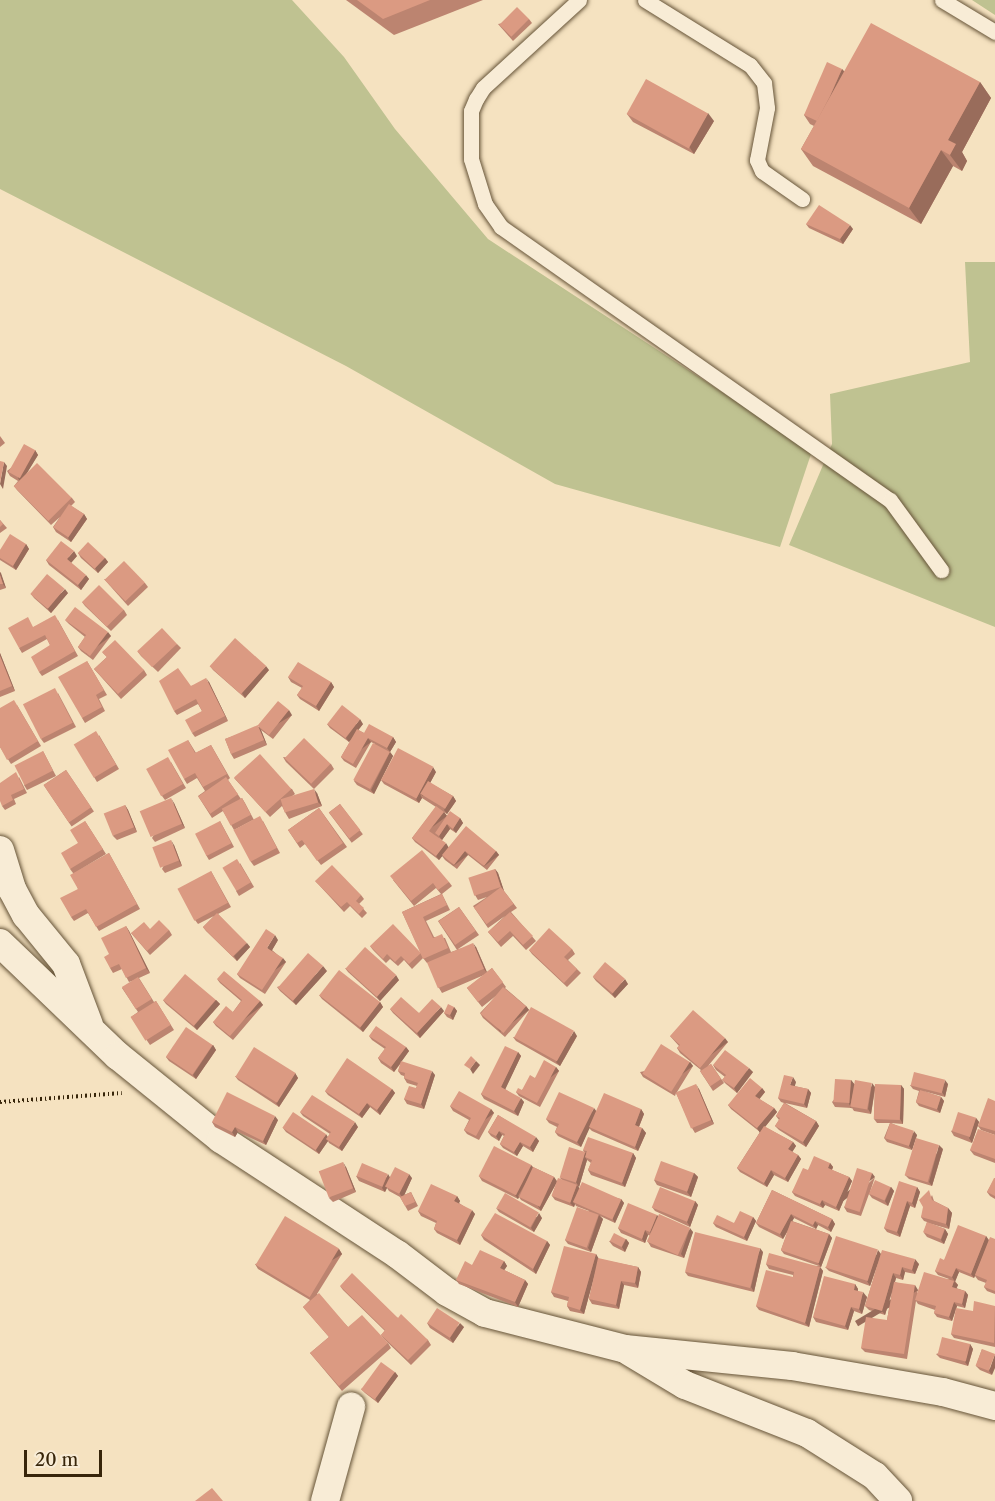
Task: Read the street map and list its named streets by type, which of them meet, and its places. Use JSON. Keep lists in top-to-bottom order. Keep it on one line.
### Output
{"scale_bar":"20 m"}
